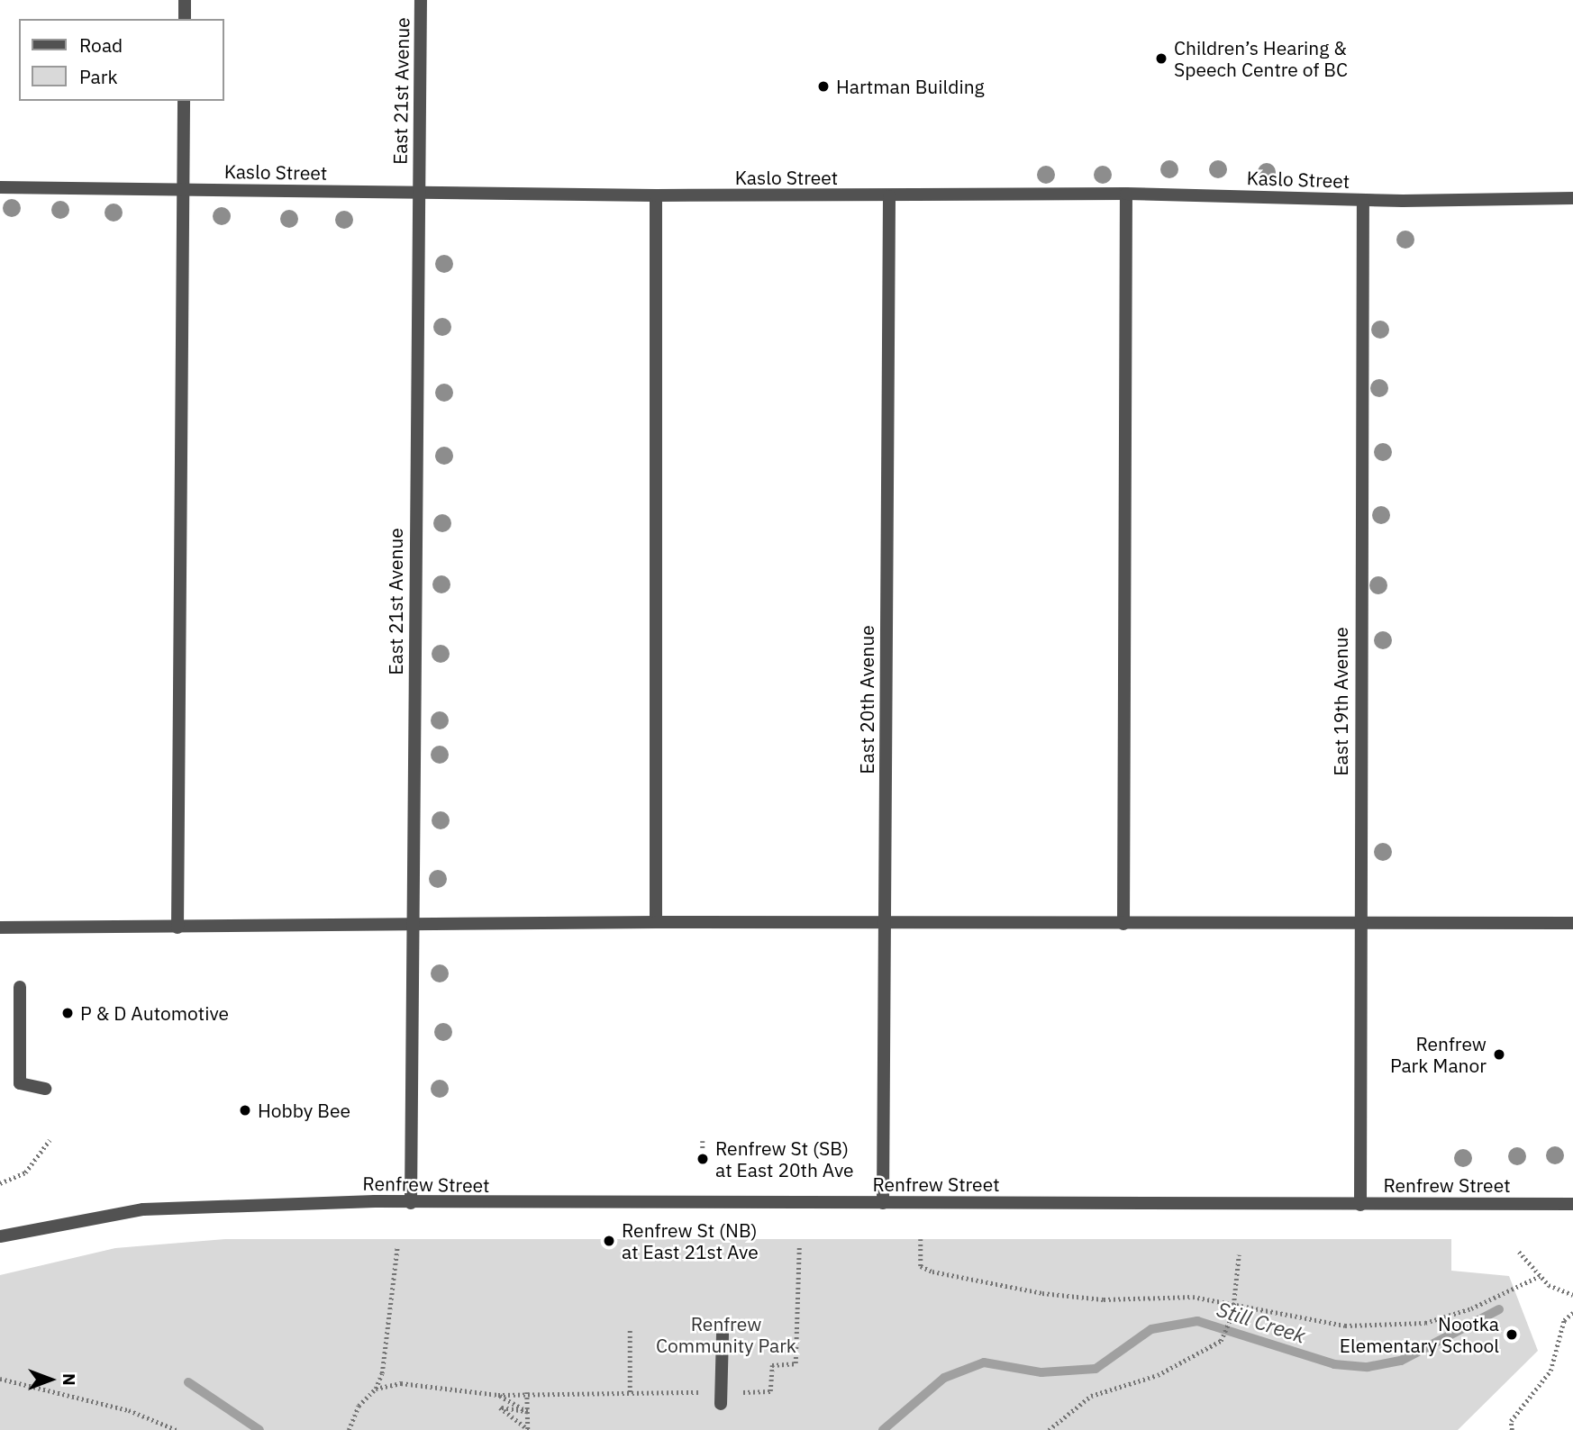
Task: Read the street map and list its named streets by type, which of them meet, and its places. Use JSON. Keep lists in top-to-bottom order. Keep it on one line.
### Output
{"streets":{"street":["East 21st Avenue","Kaslo Street","East 20th Avenue","East 19th Avenue","Renfrew Street"]},"crossings":[["East 21st Avenue","Kaslo Street"],["East 21st Avenue","Renfrew Street"],["Kaslo Street","East 20th Avenue"],["Kaslo Street","East 19th Avenue"],["East 20th Avenue","Renfrew Street"],["East 19th Avenue","Renfrew Street"]],"water":["Still Creek"],"parks":["Renfrew Community Park"],"places":["Children’s Hearing & Speech Centre of BC","Hartman Building","P & D Automotive","Renfrew Park Manor","Hobby Bee","Renfrew St (SB) at East 20th Ave","Renfrew St (NB) at East 21st Ave","Nootka Elementary School"],"legend":["Road","Park"],"north":"right"}
